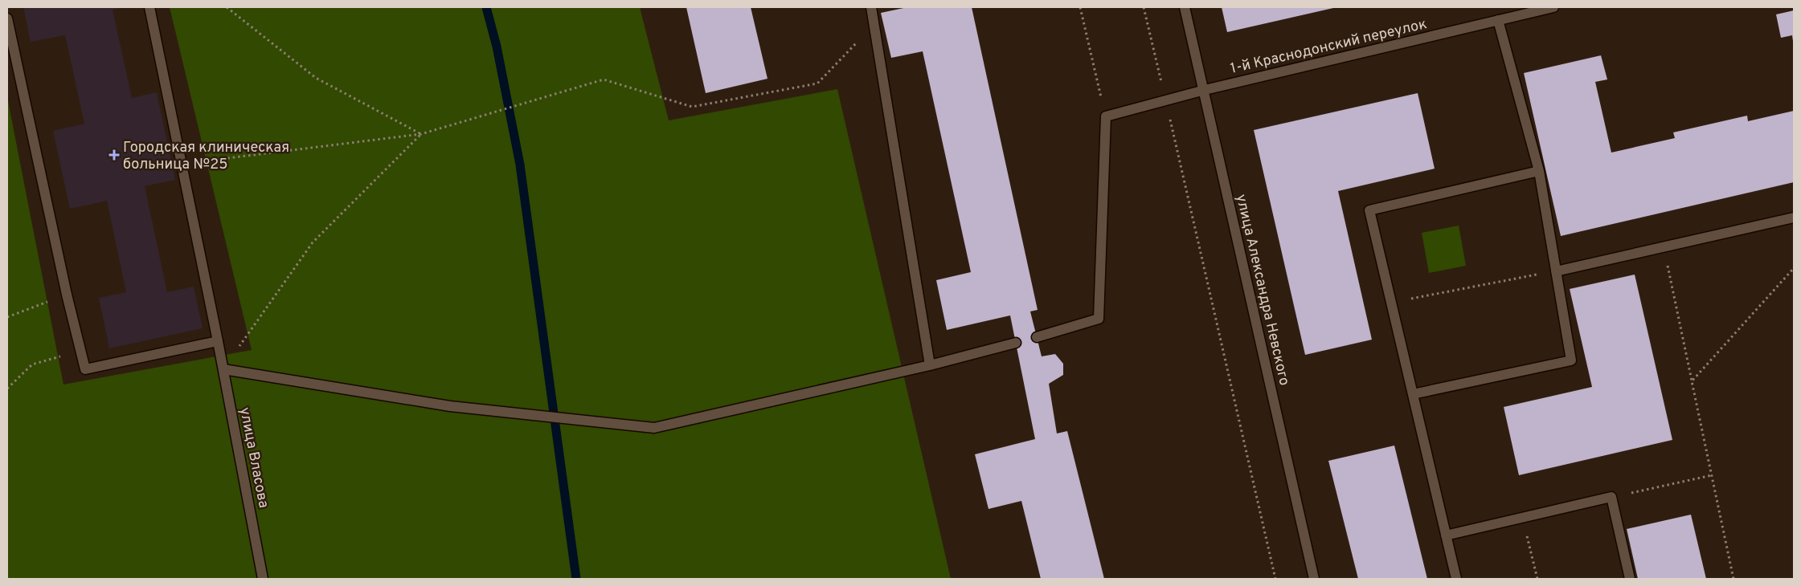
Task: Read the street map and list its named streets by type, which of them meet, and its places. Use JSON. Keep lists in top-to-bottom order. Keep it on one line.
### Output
{"streets":{"street":["1-й Краснодонский переулок","улица Александра Невского","улица Власова"]},"crossings":[["1-й Краснодонский переулок","улица Александра Невского"]],"places":{"health":["Городская клиническая больница №25"]}}
